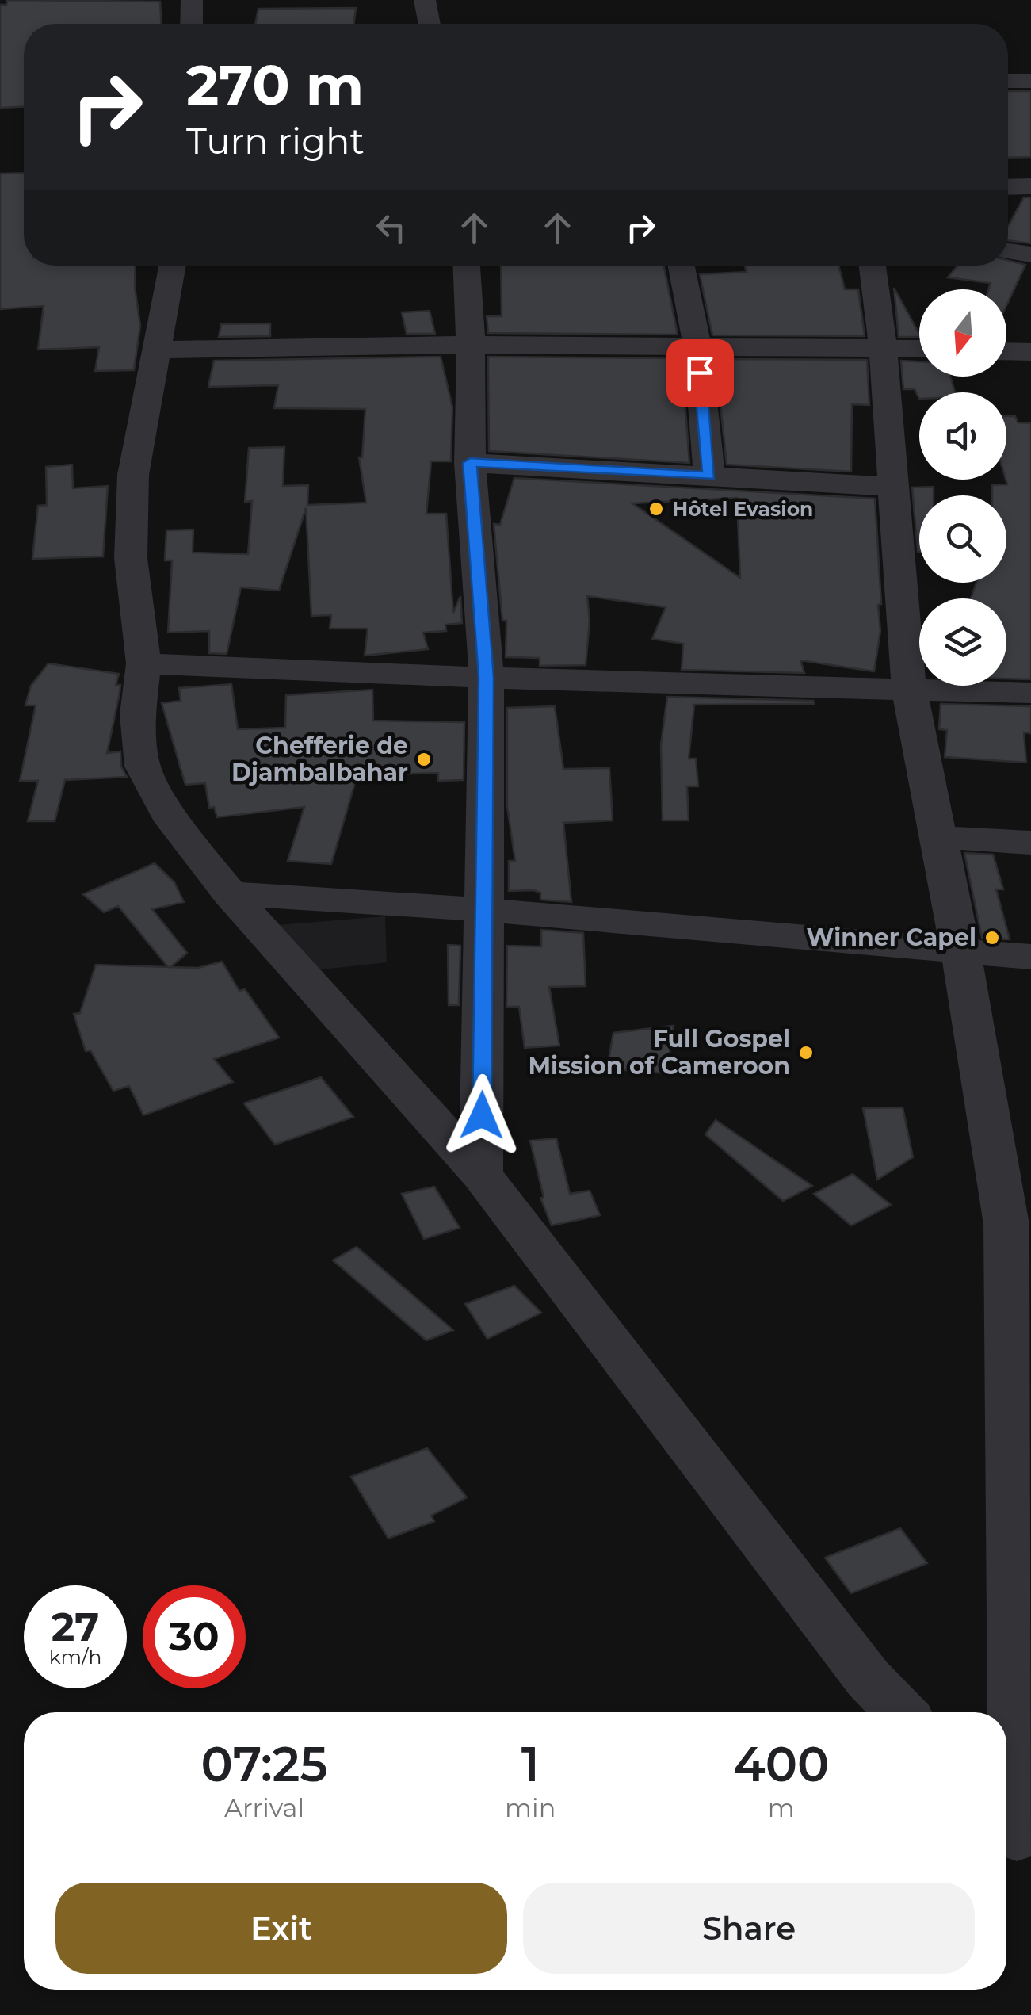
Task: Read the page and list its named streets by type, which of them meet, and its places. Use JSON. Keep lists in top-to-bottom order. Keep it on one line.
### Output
{"places":["Hôtel Evasion","Chefferie de Djambalbahar","Winner Capel","Full Gospel Mission of Cameroon"],"north":"bottom","page":{"turn":["270 m","Turn right"],"speed":"27 km/h","limit":"30","eta":["07:25","Arrival","1","min","400","m"],"buttons":["Exit","Share"]}}
